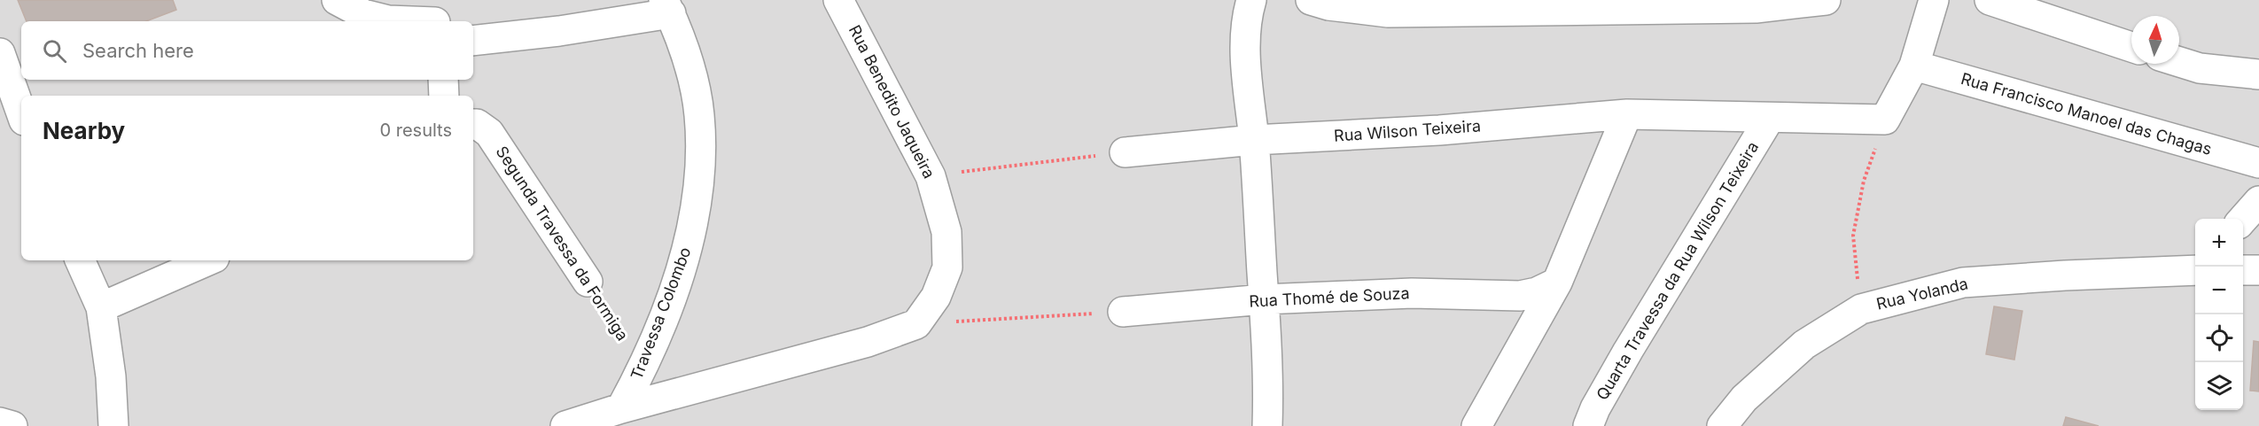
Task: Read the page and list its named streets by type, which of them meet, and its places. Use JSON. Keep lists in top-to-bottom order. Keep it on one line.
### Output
{"streets":{"street":["Rua Benedito Jaqueira","Rua Francisco Manoel das Chagas","Rua Wilson Teixeira","Segunda Travessa da Formiga","Quarta Travessa da Rua Wilson Teixeira","Rua Yolanda","Rua Thomé de Souza","Travessa Colombo"]},"crossings":[["Rua Wilson Teixeira","Quarta Travessa da Rua Wilson Teixeira"],["Segunda Travessa da Formiga","Travessa Colombo"]],"north":"top","page":{"search":"Search here","heading":["Nearby","0 results"],"map_buttons":["+","−"]}}
